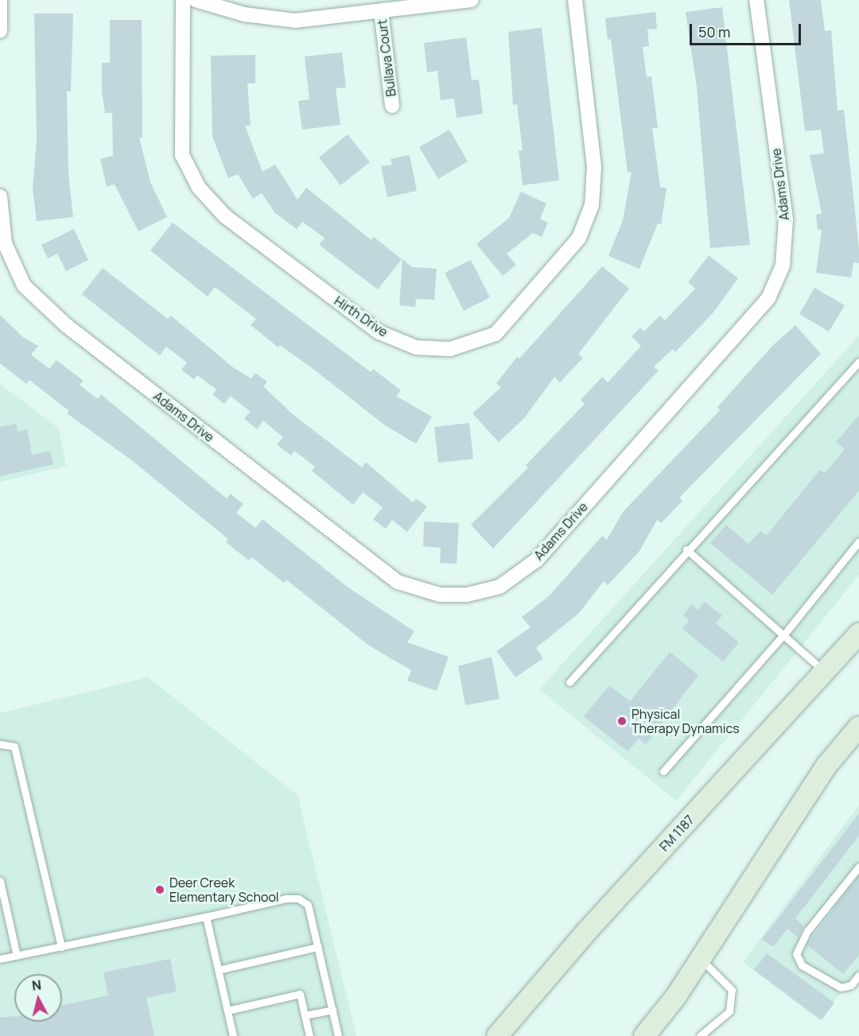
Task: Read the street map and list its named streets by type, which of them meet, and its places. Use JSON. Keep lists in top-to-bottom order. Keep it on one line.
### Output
{"streets":{"main road":["FM 1187"],"street":["Bullava Court","Adams Drive","Hirth Drive"]},"places":["Physical Therapy Dynamics","Deer Creek Elementary School"],"scale_bar":"50 m","north":"top"}
